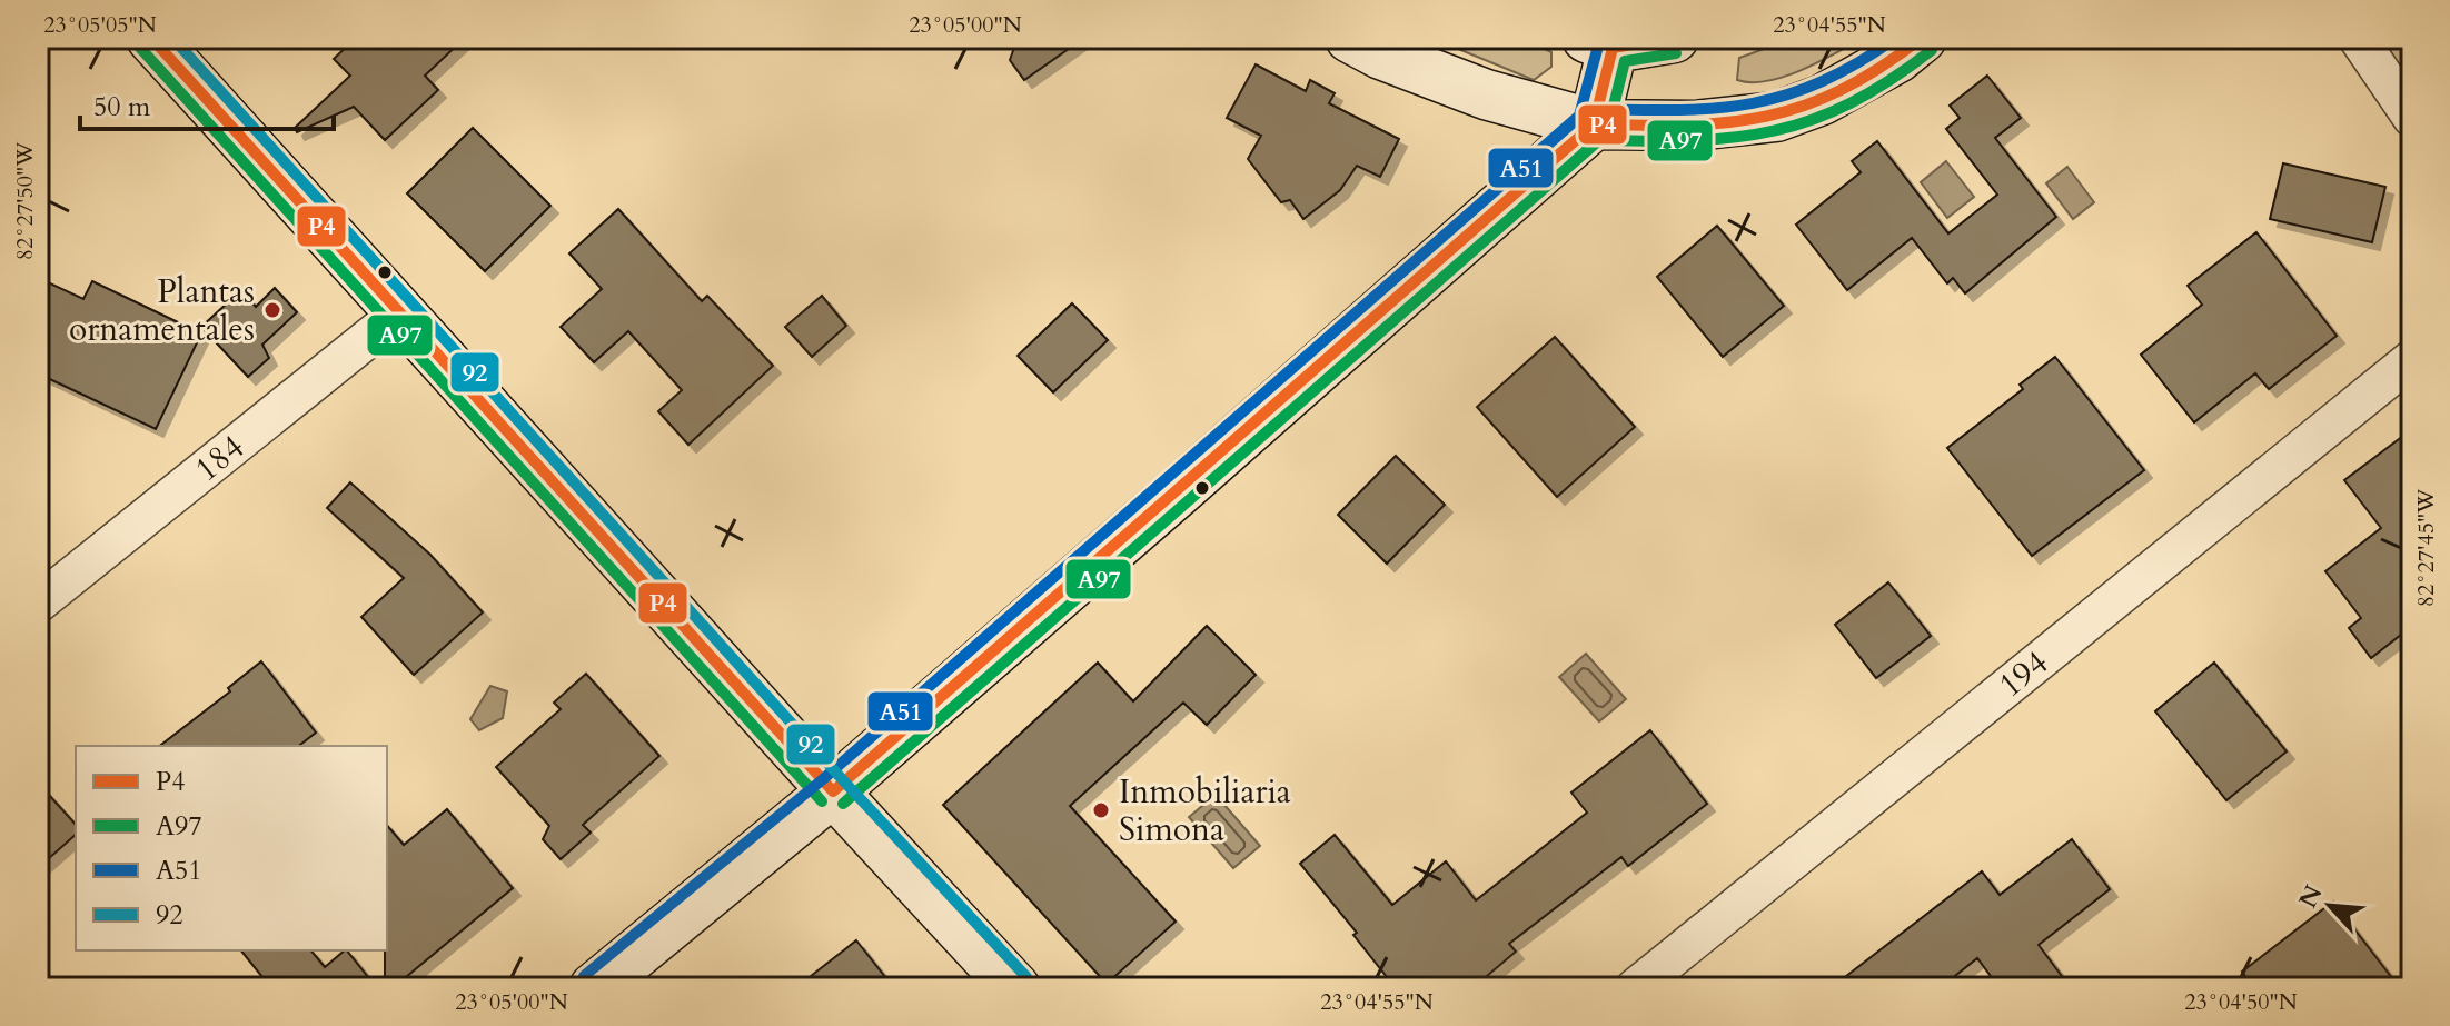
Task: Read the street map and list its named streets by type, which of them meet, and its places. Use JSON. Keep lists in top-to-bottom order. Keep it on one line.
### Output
{"streets":{"street":["184","194"]},"places":["Plantas ornamentales","Inmobiliaria Simona"],"lines":["transit line P4","transit line A51","transit line 92","transit line A97"],"legend":["P4","A97","A51","92"],"scale_bar":"50 m","north":"top left","coordinates":["23°05'05\"N","23°05'00\"N","23°04'55\"N","82°27'50\"W","82°27'45\"W","23°04'50\"N"]}
